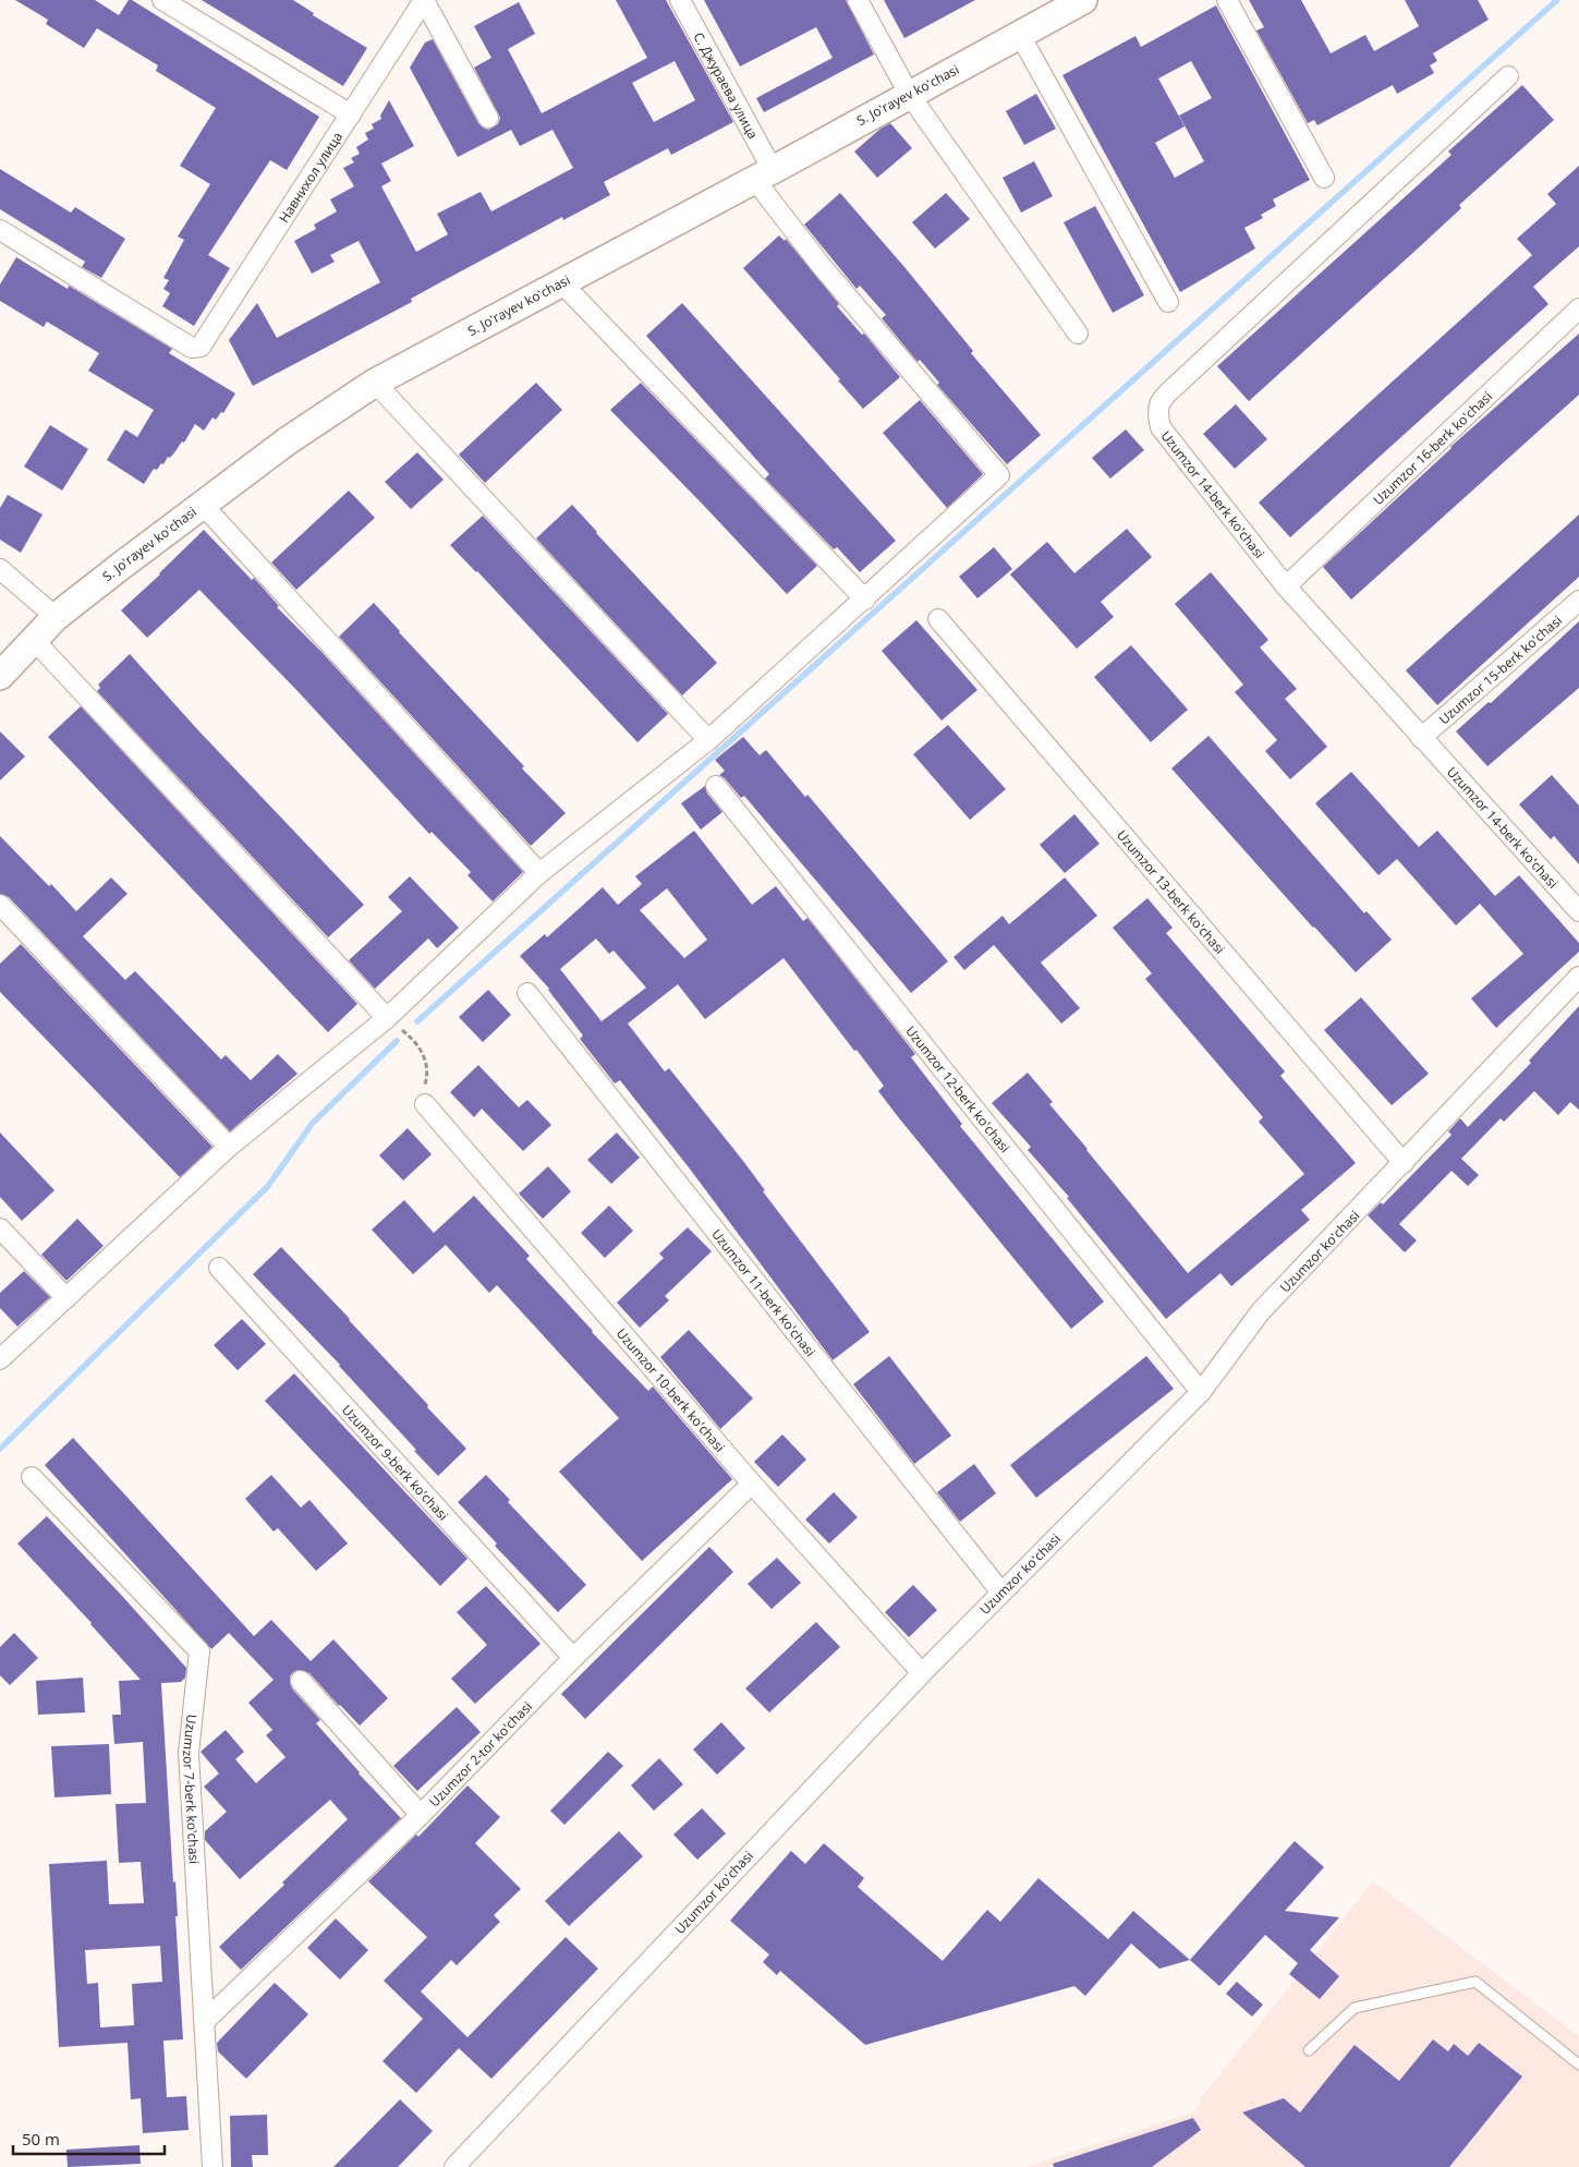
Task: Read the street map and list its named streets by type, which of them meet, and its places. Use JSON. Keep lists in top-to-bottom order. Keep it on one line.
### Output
{"streets":{"street":["С. Джураева улица","S. Joʻrayev koʻchasi","Навнихол улица","Uzumzor 16-berk ko'chasi","Uzumzor 14-berk ko'chasi","Uzumzor 15-berk ko'chasi","Uzumzor 13-berk ko'chasi","Uzumzor 12-berk ko'chasi","Uzumzor koʻchasi","Uzumzor 11-berk ko'chasi","Uzumzor 10-berk ko'chasi","Uzumzor 9-berk ko'chasi","Uzumzor 2-tor ko'chasi","Uzumzor 7-berk ko'chasi"]},"crossings":[["С. Джураева улица","S. Joʻrayev koʻchasi"],["Uzumzor 16-berk ko'chasi","Uzumzor 14-berk ko'chasi"],["Uzumzor 14-berk ko'chasi","Uzumzor 15-berk ko'chasi"],["Uzumzor 13-berk ko'chasi","Uzumzor koʻchasi"],["Uzumzor 12-berk ko'chasi","Uzumzor koʻchasi"],["Uzumzor koʻchasi","Uzumzor 11-berk ko'chasi"],["Uzumzor koʻchasi","Uzumzor 10-berk ko'chasi"],["Uzumzor 10-berk ko'chasi","Uzumzor 2-tor ko'chasi"],["Uzumzor 9-berk ko'chasi","Uzumzor 2-tor ko'chasi"],["Uzumzor 2-tor ko'chasi","Uzumzor 7-berk ko'chasi"]],"scale_bar":"50 m"}
